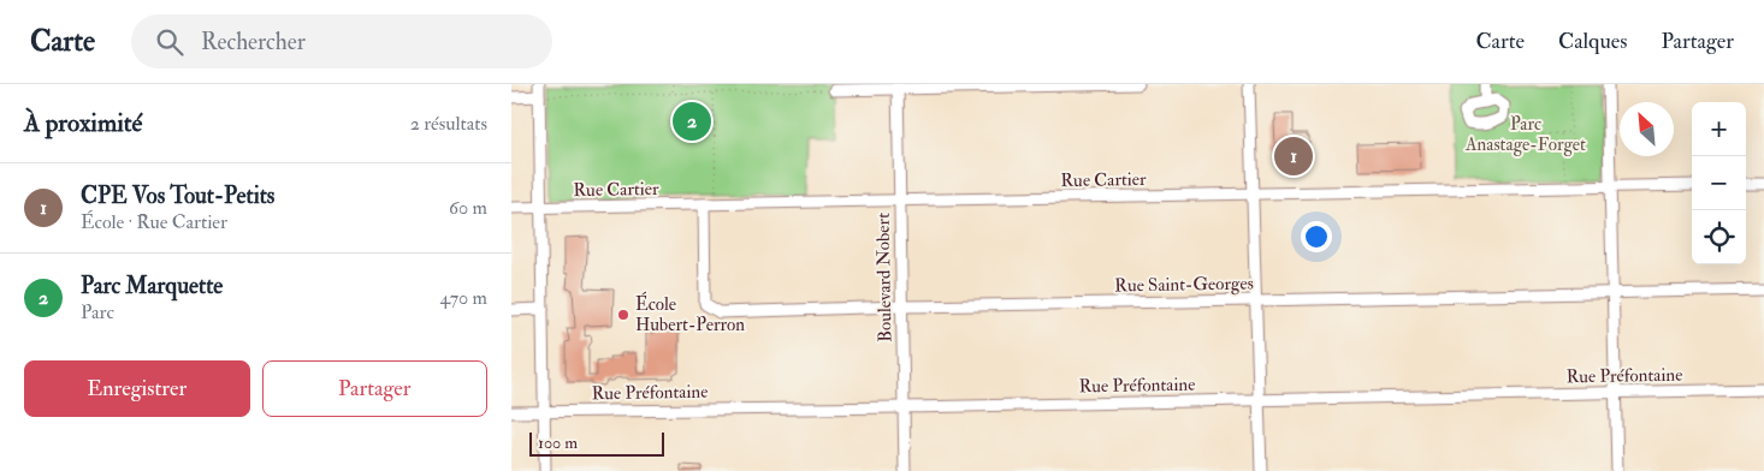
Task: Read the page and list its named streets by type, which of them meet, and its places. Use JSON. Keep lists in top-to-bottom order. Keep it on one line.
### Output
{"streets":{"street":["Rue Cartier","Boulevard Nobert","Rue Saint-Georges","Rue Préfontaine"]},"crossings":[["Rue Cartier","Boulevard Nobert"],["Rue Cartier","Rue Saint-Georges"],["Boulevard Nobert","Rue Saint-Georges"],["Boulevard Nobert","Rue Préfontaine"]],"parks":["Parc Anastage-Forget"],"places":["École Hubert-Perron"],"scale_bar":"100 m","north":"top left","page":{"header":"Carte","search":"Rechercher","nav":["Carte","Calques","Partager"],"heading":["À proximité","2 résultats"],"pins":["2","1"],"map_buttons":["+","−"],"list":[{"mark":"1","name":"CPE Vos Tout-Petits","note":"École · Rue Cartier","value":"60 m"},{"mark":"2","name":"Parc Marquette","note":"Parc","value":"470 m"}],"buttons":["Enregistrer","Partager"],"scale":"100 m"}}
